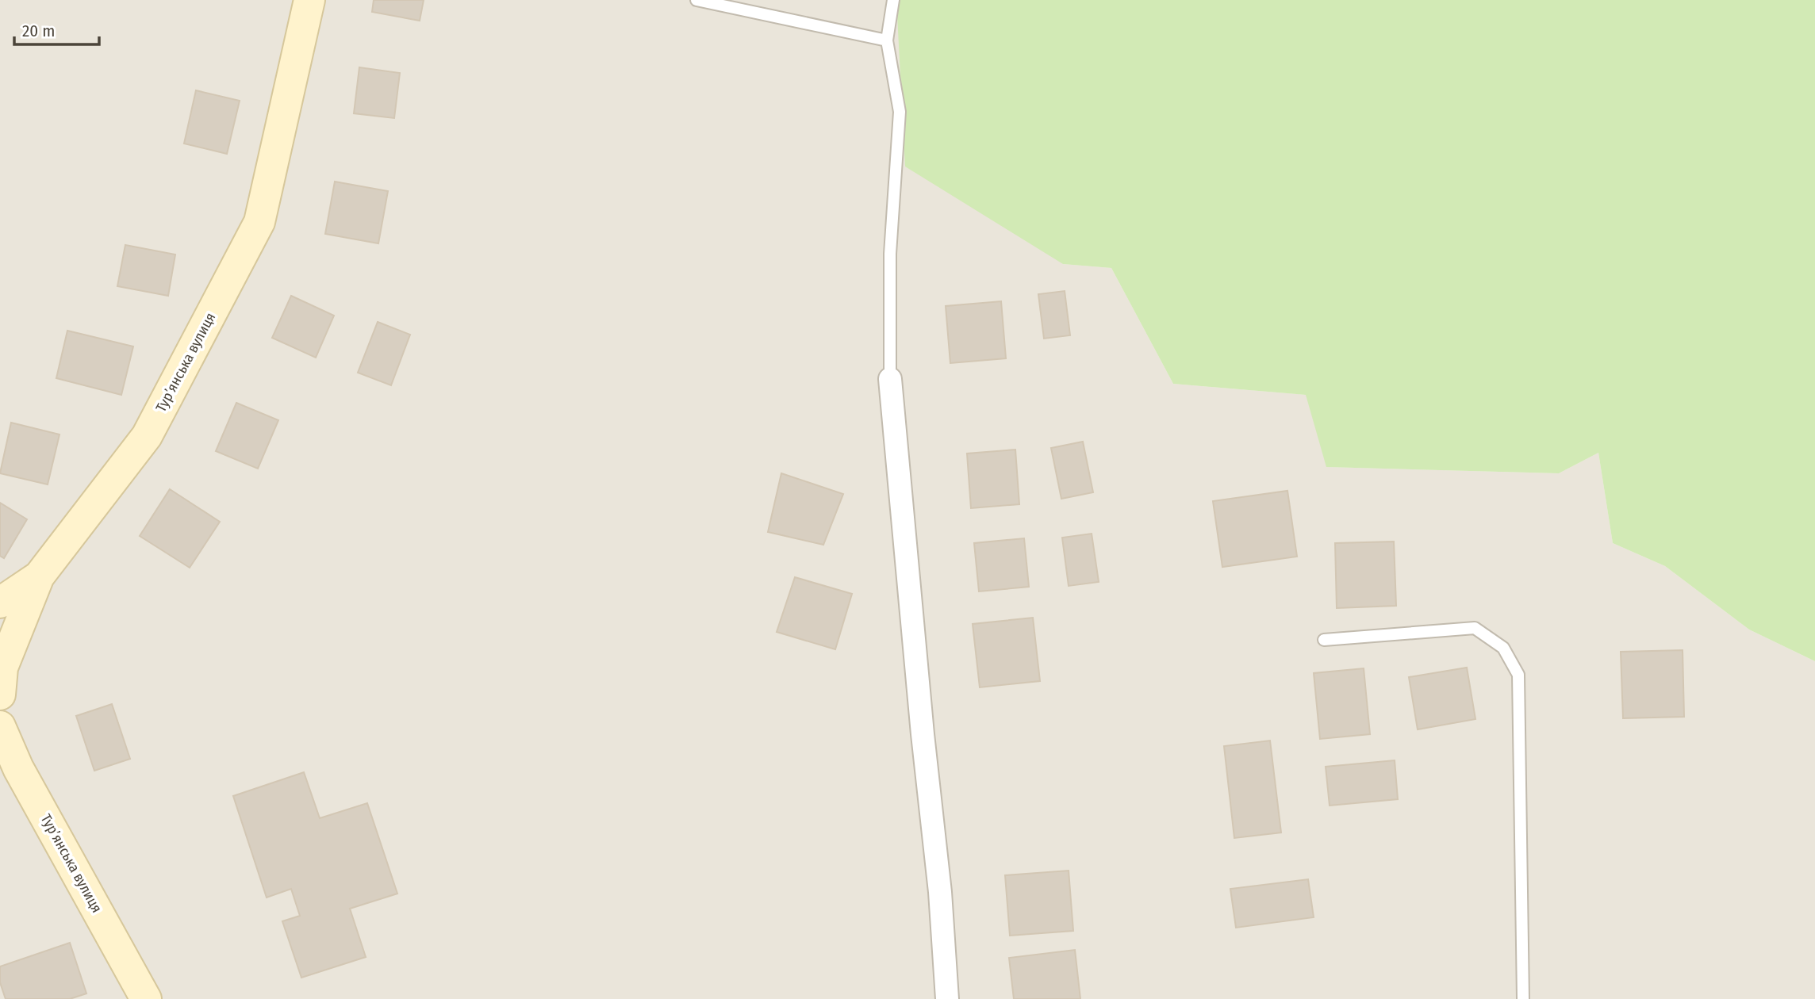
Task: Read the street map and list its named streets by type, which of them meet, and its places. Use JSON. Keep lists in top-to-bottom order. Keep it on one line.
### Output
{"streets":{"street":["Турʼянська вулиця"]},"scale_bar":"20 m"}
